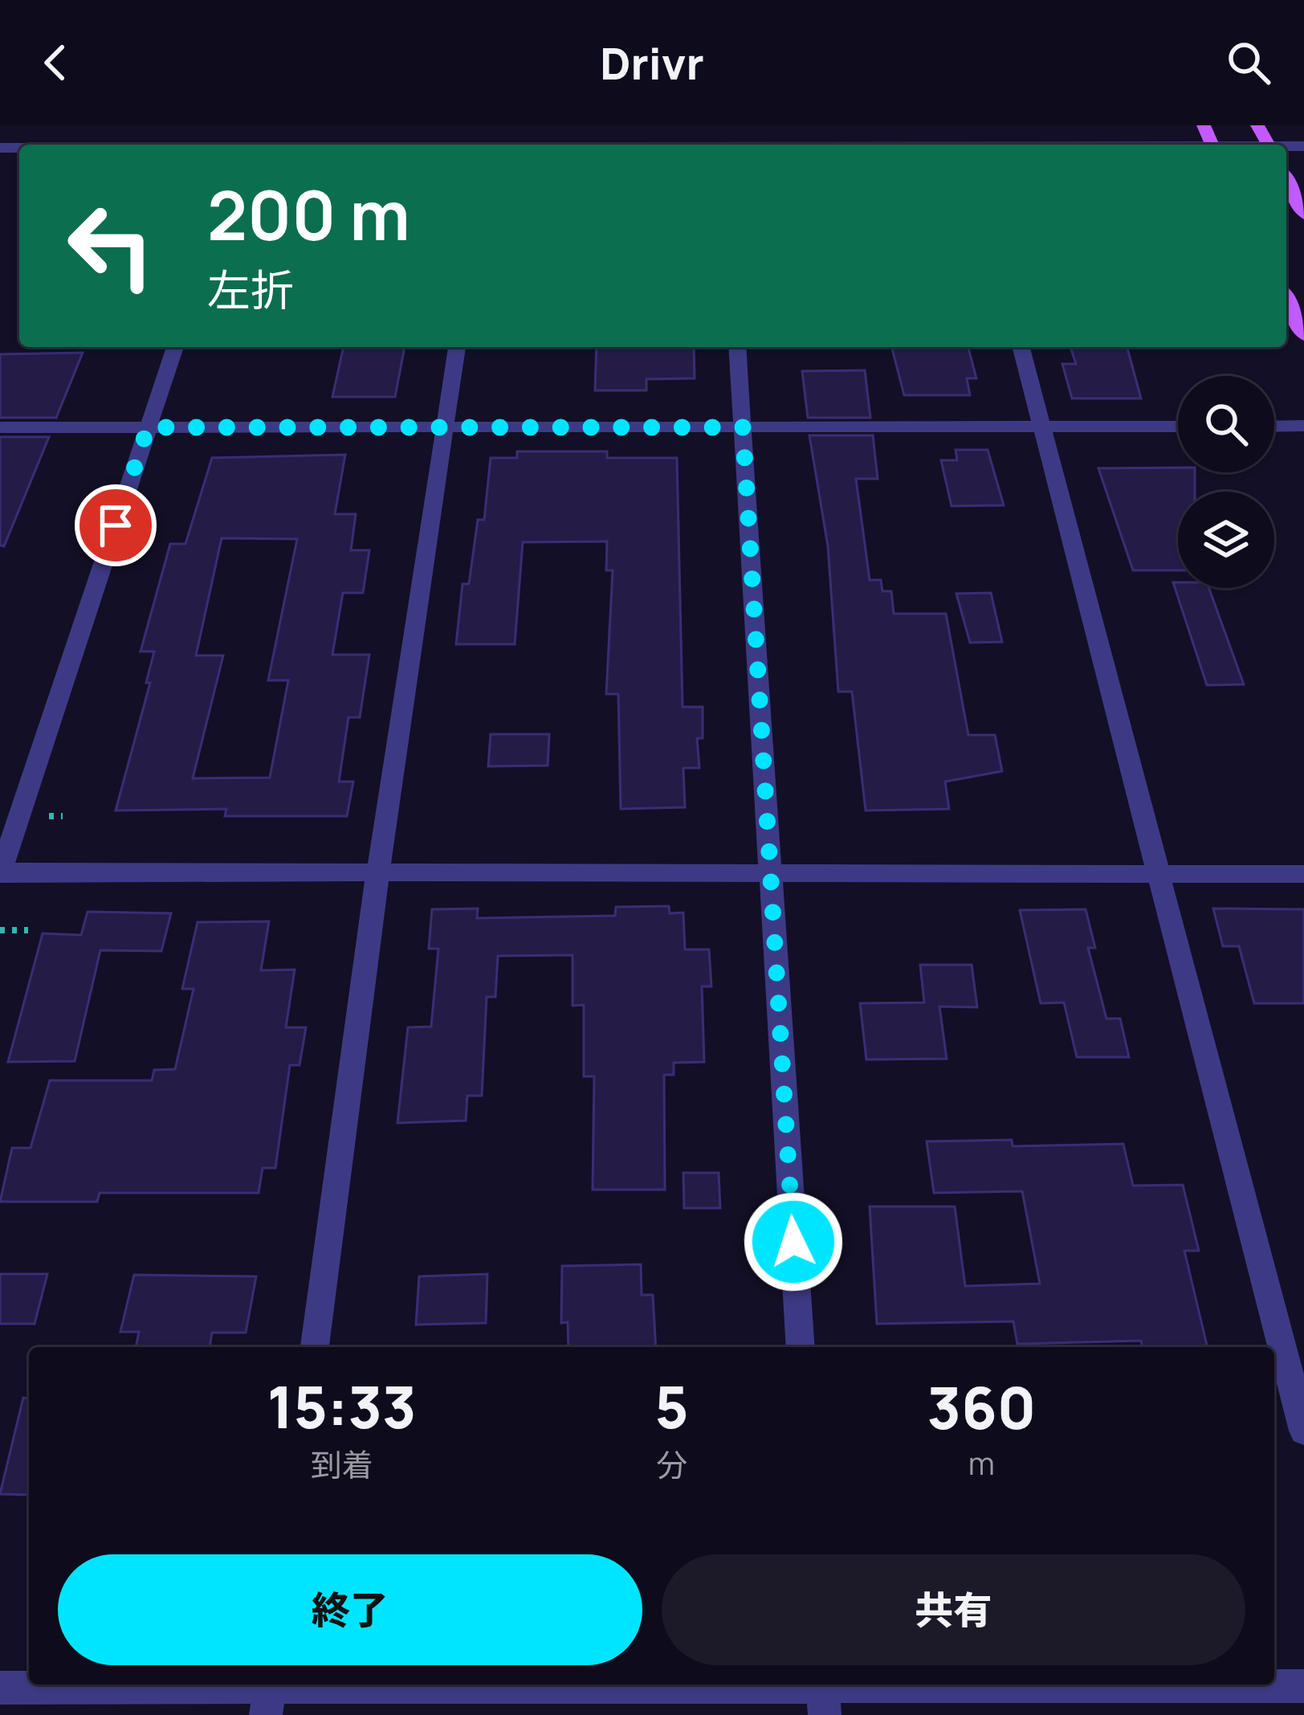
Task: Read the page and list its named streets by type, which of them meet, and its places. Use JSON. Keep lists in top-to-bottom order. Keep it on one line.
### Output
{"page":{"header":"Drivr","turn":["200 m","左折"],"eta":["15:33","到着","5","分","360","m"],"buttons":["終了","共有"]}}
